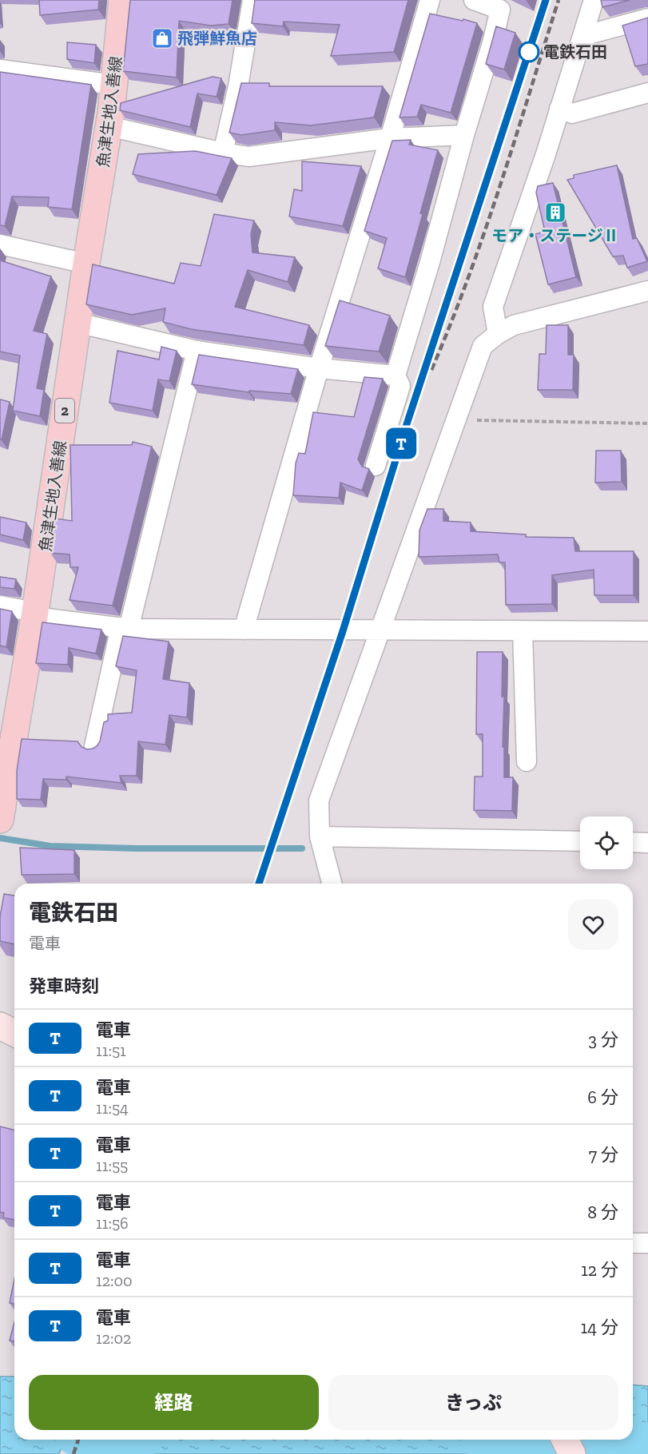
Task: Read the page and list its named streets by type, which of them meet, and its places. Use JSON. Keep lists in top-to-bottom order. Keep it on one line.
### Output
{"streets":{"main road":["魚津生地入善線","2"]},"places":{"shop":["飛弾鮮魚店"],"other":["電鉄石田"],"building":["モア・ステージⅡ"]},"page":{"on_map":"T","heading":[["電鉄石田","電車"],"発車時刻"],"list":[{"mark":"T","name":"電車","note":"11:51","value":"3 分"},{"mark":"T","name":"電車","note":"11:54","value":"6 分"},{"mark":"T","name":"電車","note":"11:55","value":"7 分"},{"mark":"T","name":"電車","note":"11:56","value":"8 分"},{"mark":"T","name":"電車","note":"12:00","value":"12 分"},{"mark":"T","name":"電車","note":"12:02","value":"14 分"}],"buttons":["経路","きっぷ"]}}
